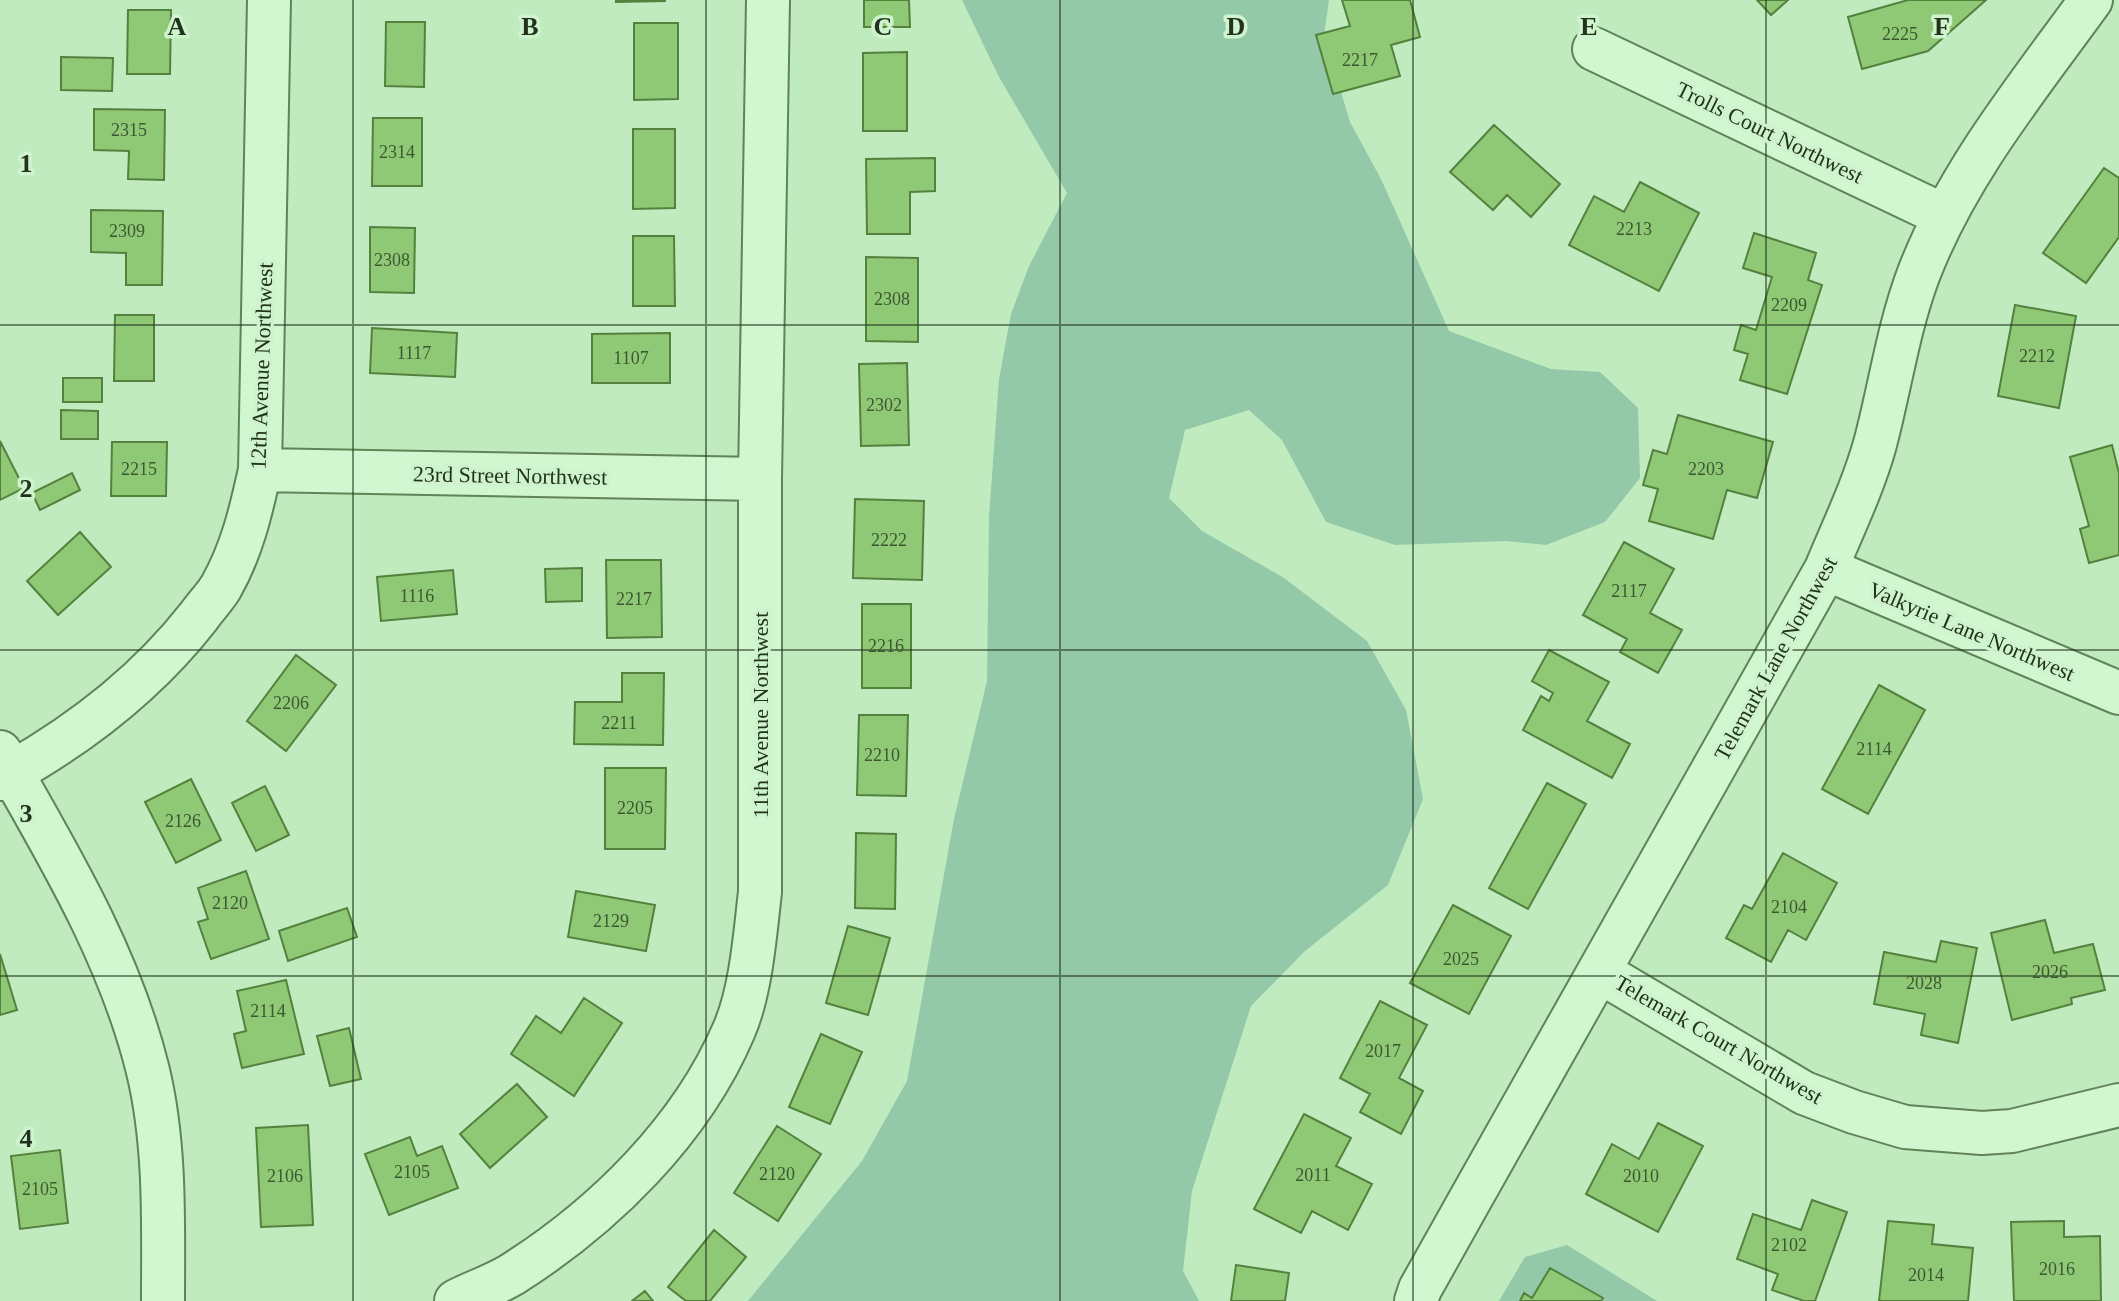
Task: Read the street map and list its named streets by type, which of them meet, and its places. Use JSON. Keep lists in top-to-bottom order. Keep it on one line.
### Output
{"streets":{"street":["Trolls Court Northwest","12th Avenue Northwest","23rd Street Northwest","Valkyrie Lane Northwest","Telemark Lane Northwest","11th Avenue Northwest","Telemark Court Northwest"]},"crossings":[["Trolls Court Northwest","Telemark Lane Northwest"],["12th Avenue Northwest","23rd Street Northwest"],["23rd Street Northwest","11th Avenue Northwest"],["Valkyrie Lane Northwest","Telemark Lane Northwest"],["Telemark Lane Northwest","Telemark Court Northwest"]],"house_numbers":["2225","2217","2315","2314","2213","2309","2308","2308","2209","1117","2212","1107","2302","2215","2203","2222","2117","1116","2217","2216","2206","2211","2114","2210","2205","2126","2120","2104","2129","2025","2026","2028","2114","2017","2105","2120","2011","2106","2010","2105","2102","2016","2014"],"grid":{"columns":["A","B","C","D","E","F"],"rows":["1","2","3","4"]}}
